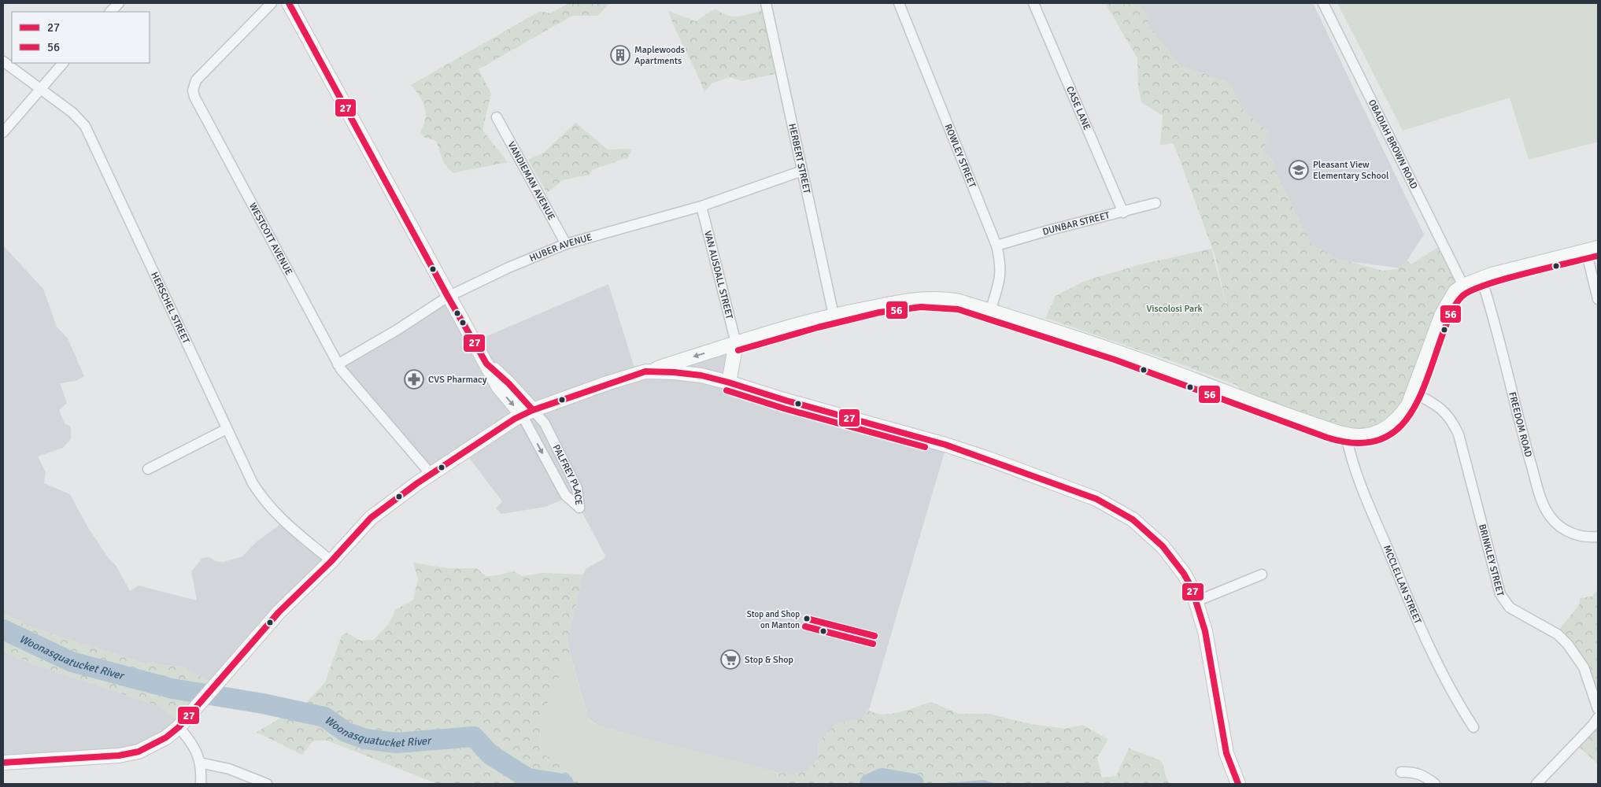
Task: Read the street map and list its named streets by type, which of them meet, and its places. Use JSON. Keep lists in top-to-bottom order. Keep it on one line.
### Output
{"streets":{"street":["CASE LANE","OBADIAH BROWN ROAD","ROWLEY STREET","HERBERT STREET","VANDIEMAN AVENUE","DUNBAR STREET","WESTCOTT AVENUE","HUBER AVENUE","VAN AUSDALL STREET","HERSCHEL STREET","FREEDOM ROAD","PALFREY PLACE","BRINKLEY STREET","MCCLELLAN STREET"]},"crossings":[["CASE LANE","DUNBAR STREET"],["ROWLEY STREET","DUNBAR STREET"],["HERBERT STREET","HUBER AVENUE"],["VANDIEMAN AVENUE","HUBER AVENUE"],["WESTCOTT AVENUE","HUBER AVENUE"],["HUBER AVENUE","VAN AUSDALL STREET"]],"water":["Woonasquatucket River"],"parks":["Viscolosi Park"],"places":{"building":["Maplewoods Apartments"],"school or university":["Pleasant View Elementary School"],"pharmacy":["CVS Pharmacy"],"other":["Stop and Shop on Manton"],"supermarket":["Stop & Shop"]},"lines":["transit line 27","transit line 56"],"legend":["27","56"]}
